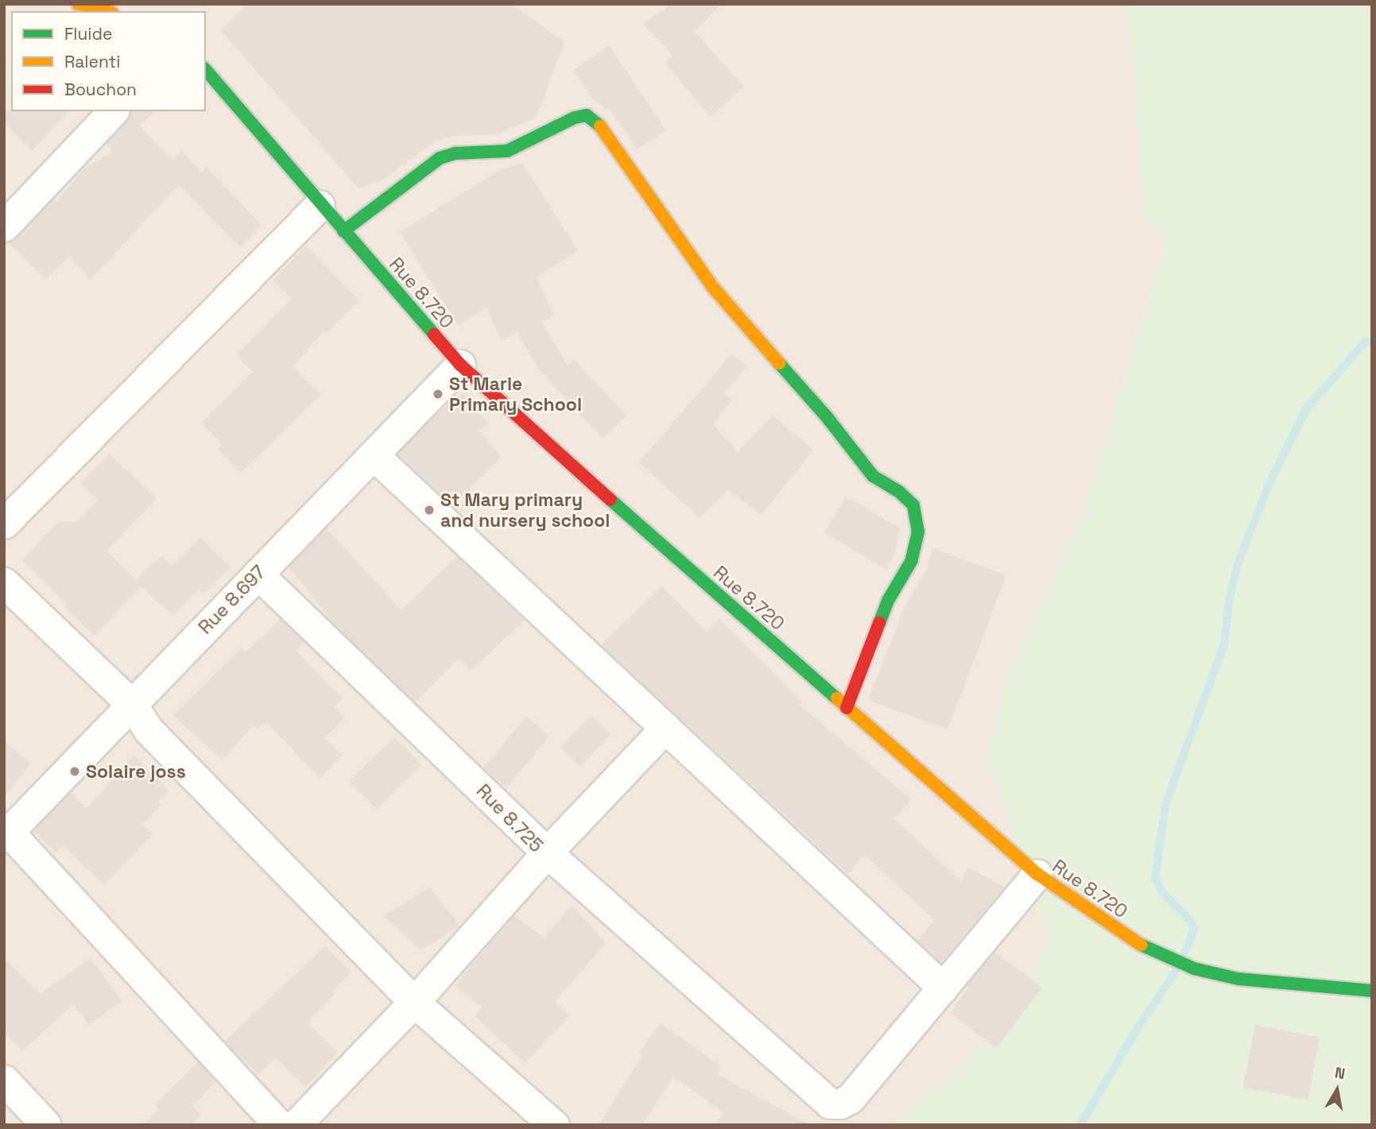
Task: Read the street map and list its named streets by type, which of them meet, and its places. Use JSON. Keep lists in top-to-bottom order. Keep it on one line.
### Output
{"streets":{"main road":["Rue 8.720"],"street":["Rue 8.697","Rue 8.725"]},"crossings":[["Rue 8.720","Rue 8.697"],["Rue 8.697","Rue 8.725"]],"places":["St Marie Primary School","St Mary primary and nursery school","Solaire joss"],"legend":["Fluide","Ralenti","Bouchon"],"north":"top"}
